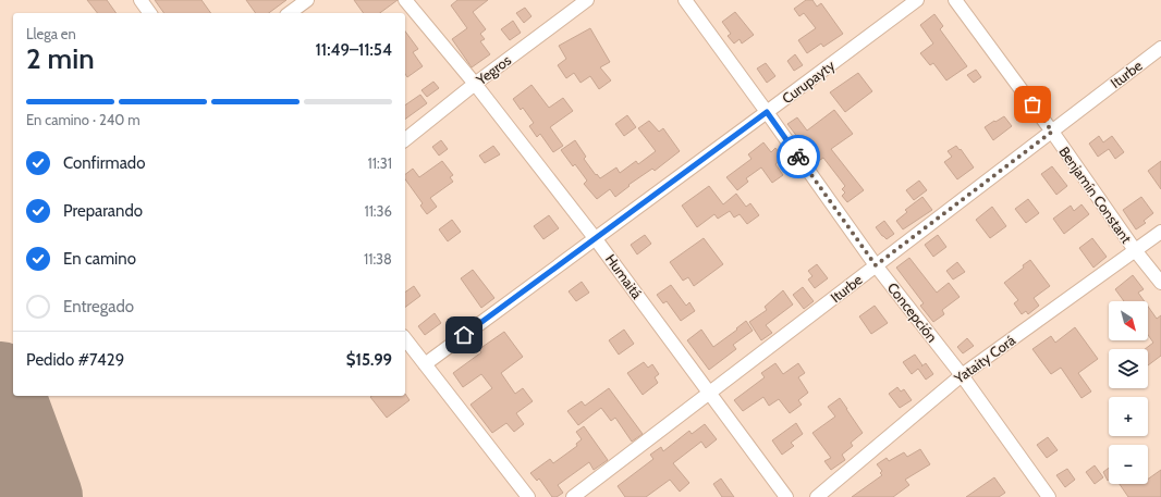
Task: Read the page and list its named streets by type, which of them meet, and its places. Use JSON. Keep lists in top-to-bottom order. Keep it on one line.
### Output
{"streets":{"street":["Yegros","Iturbe","Curupayty","Benjamín Constant","Humaitá","Concepción","Yataity Corá"]},"crossings":[["Yegros","Humaitá"],["Iturbe","Benjamín Constant"],["Iturbe","Humaitá"],["Iturbe","Concepción"],["Curupayty","Humaitá"],["Curupayty","Concepción"],["Benjamín Constant","Yataity Corá"],["Concepción","Yataity Corá"]],"north":"bottom right","page":{"heading":["2 min","Llega en","11:49–11:54"],"panel":["Pedido #7429","$15.99"],"bar":"En camino · 240 m","list":[["Confirmado","11:31"],["Preparando","11:36"],["En camino","11:38"],"Entregado"],"map_buttons":["+","−"]}}
